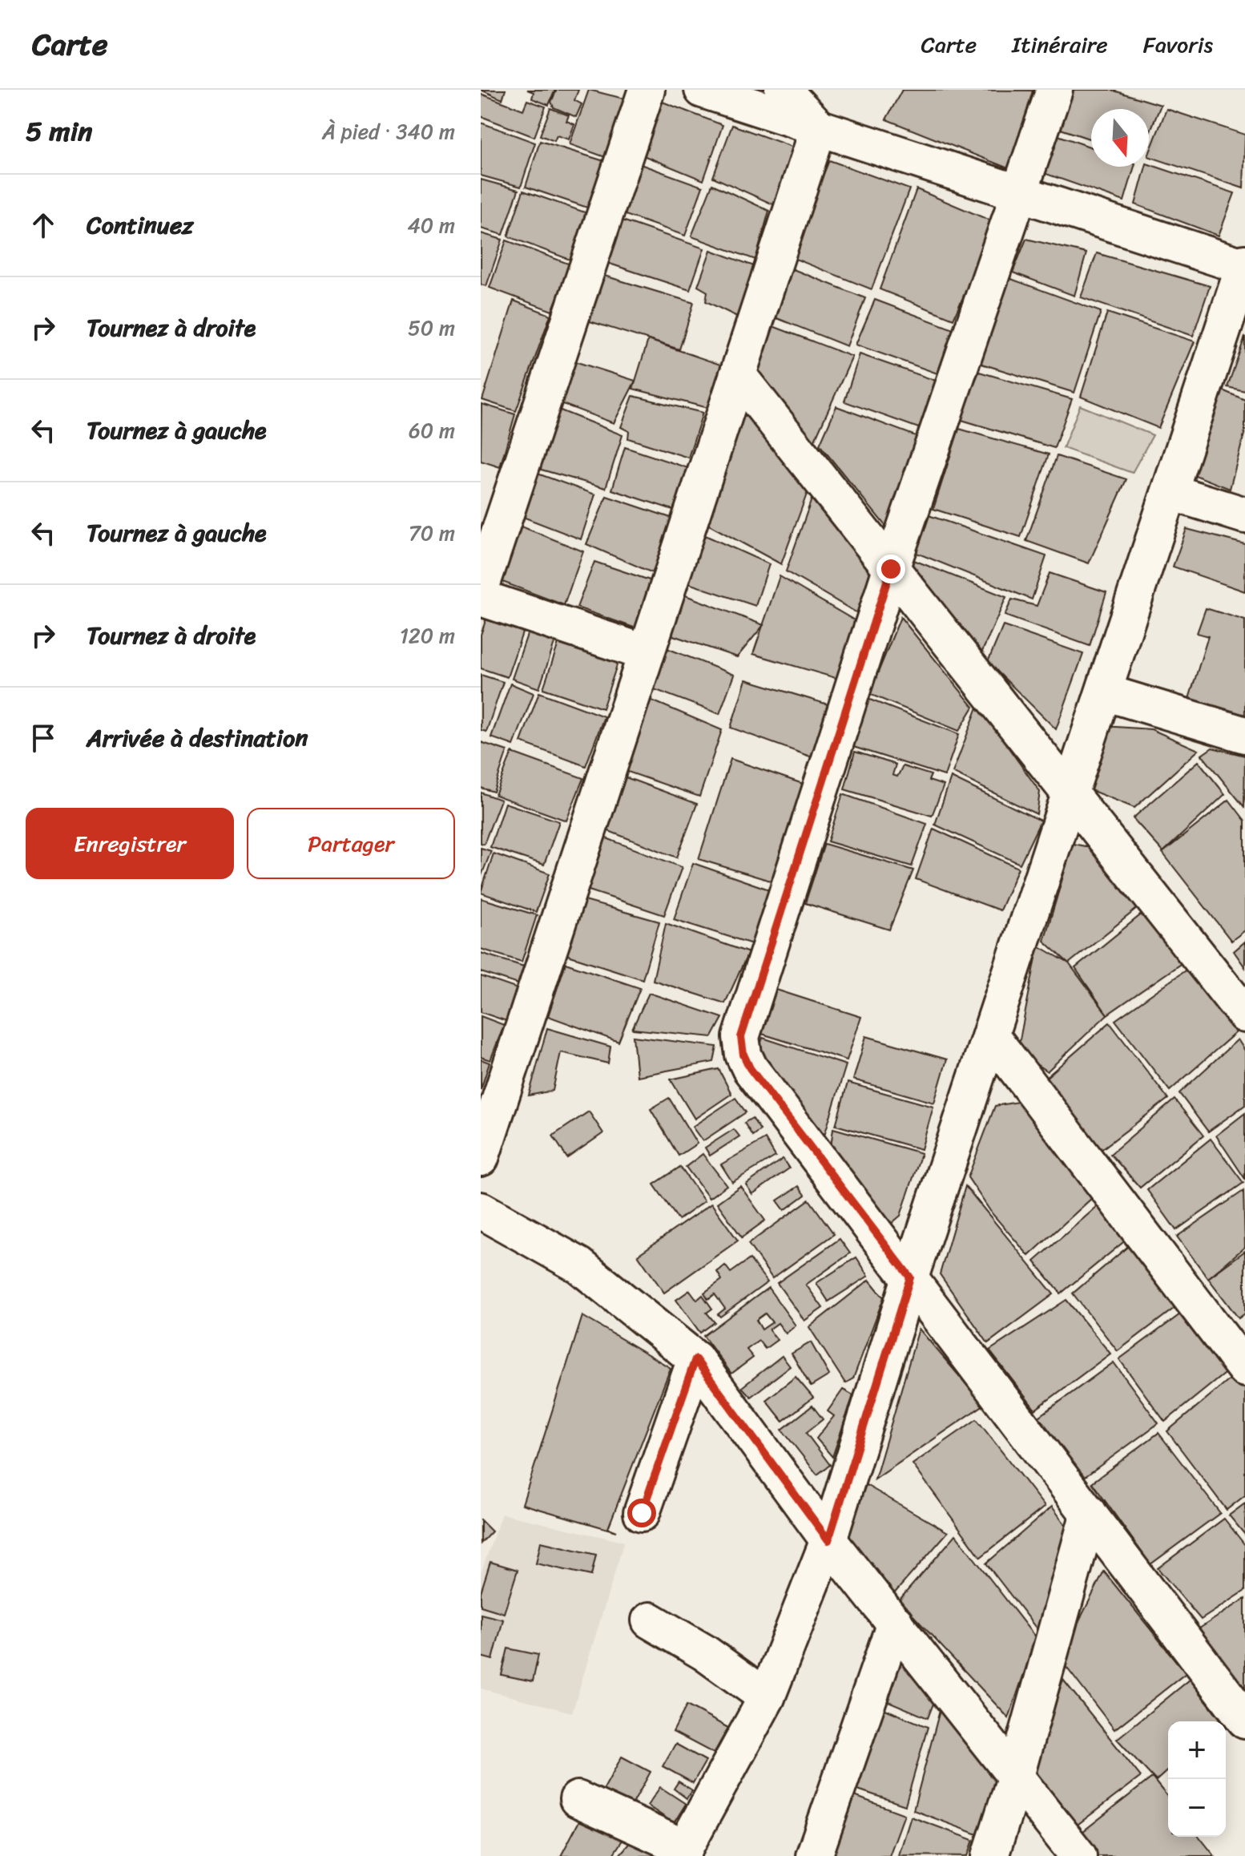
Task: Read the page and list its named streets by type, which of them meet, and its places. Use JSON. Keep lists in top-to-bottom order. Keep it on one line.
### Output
{"north":"bottom","page":{"header":"Carte","nav":["Carte","Itinéraire","Favoris"],"heading":["5 min","À pied · 340 m"],"list":[["Continuez","40 m"],["Tournez à droite","50 m"],["Tournez à gauche","60 m"],["Tournez à gauche","70 m"],["Tournez à droite","120 m"],"Arrivée à destination"],"buttons":["Enregistrer","Partager"],"map_buttons":["+","−"]}}
